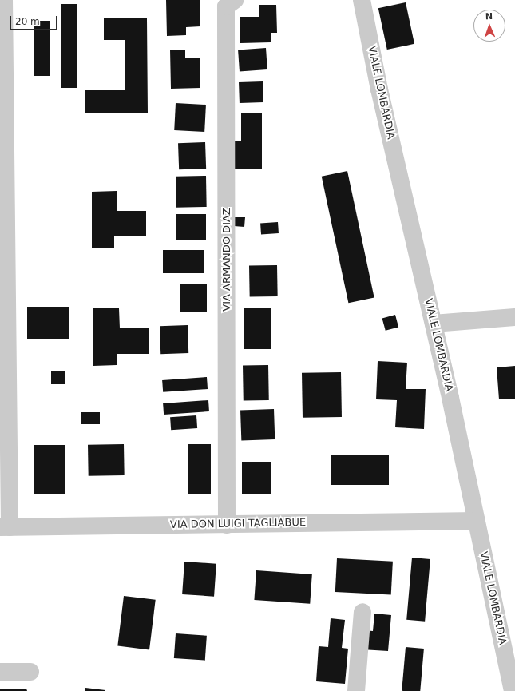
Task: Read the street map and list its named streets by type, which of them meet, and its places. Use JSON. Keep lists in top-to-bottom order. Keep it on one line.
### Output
{"streets":{"street":["VIALE LOMBARDIA","VIA ARMANDO DIAZ","VIA DON LUIGI TAGLIABUE"]},"crossings":[["VIALE LOMBARDIA","VIA DON LUIGI TAGLIABUE"],["VIA ARMANDO DIAZ","VIA DON LUIGI TAGLIABUE"]],"scale_bar":"20 m","north":"top"}
